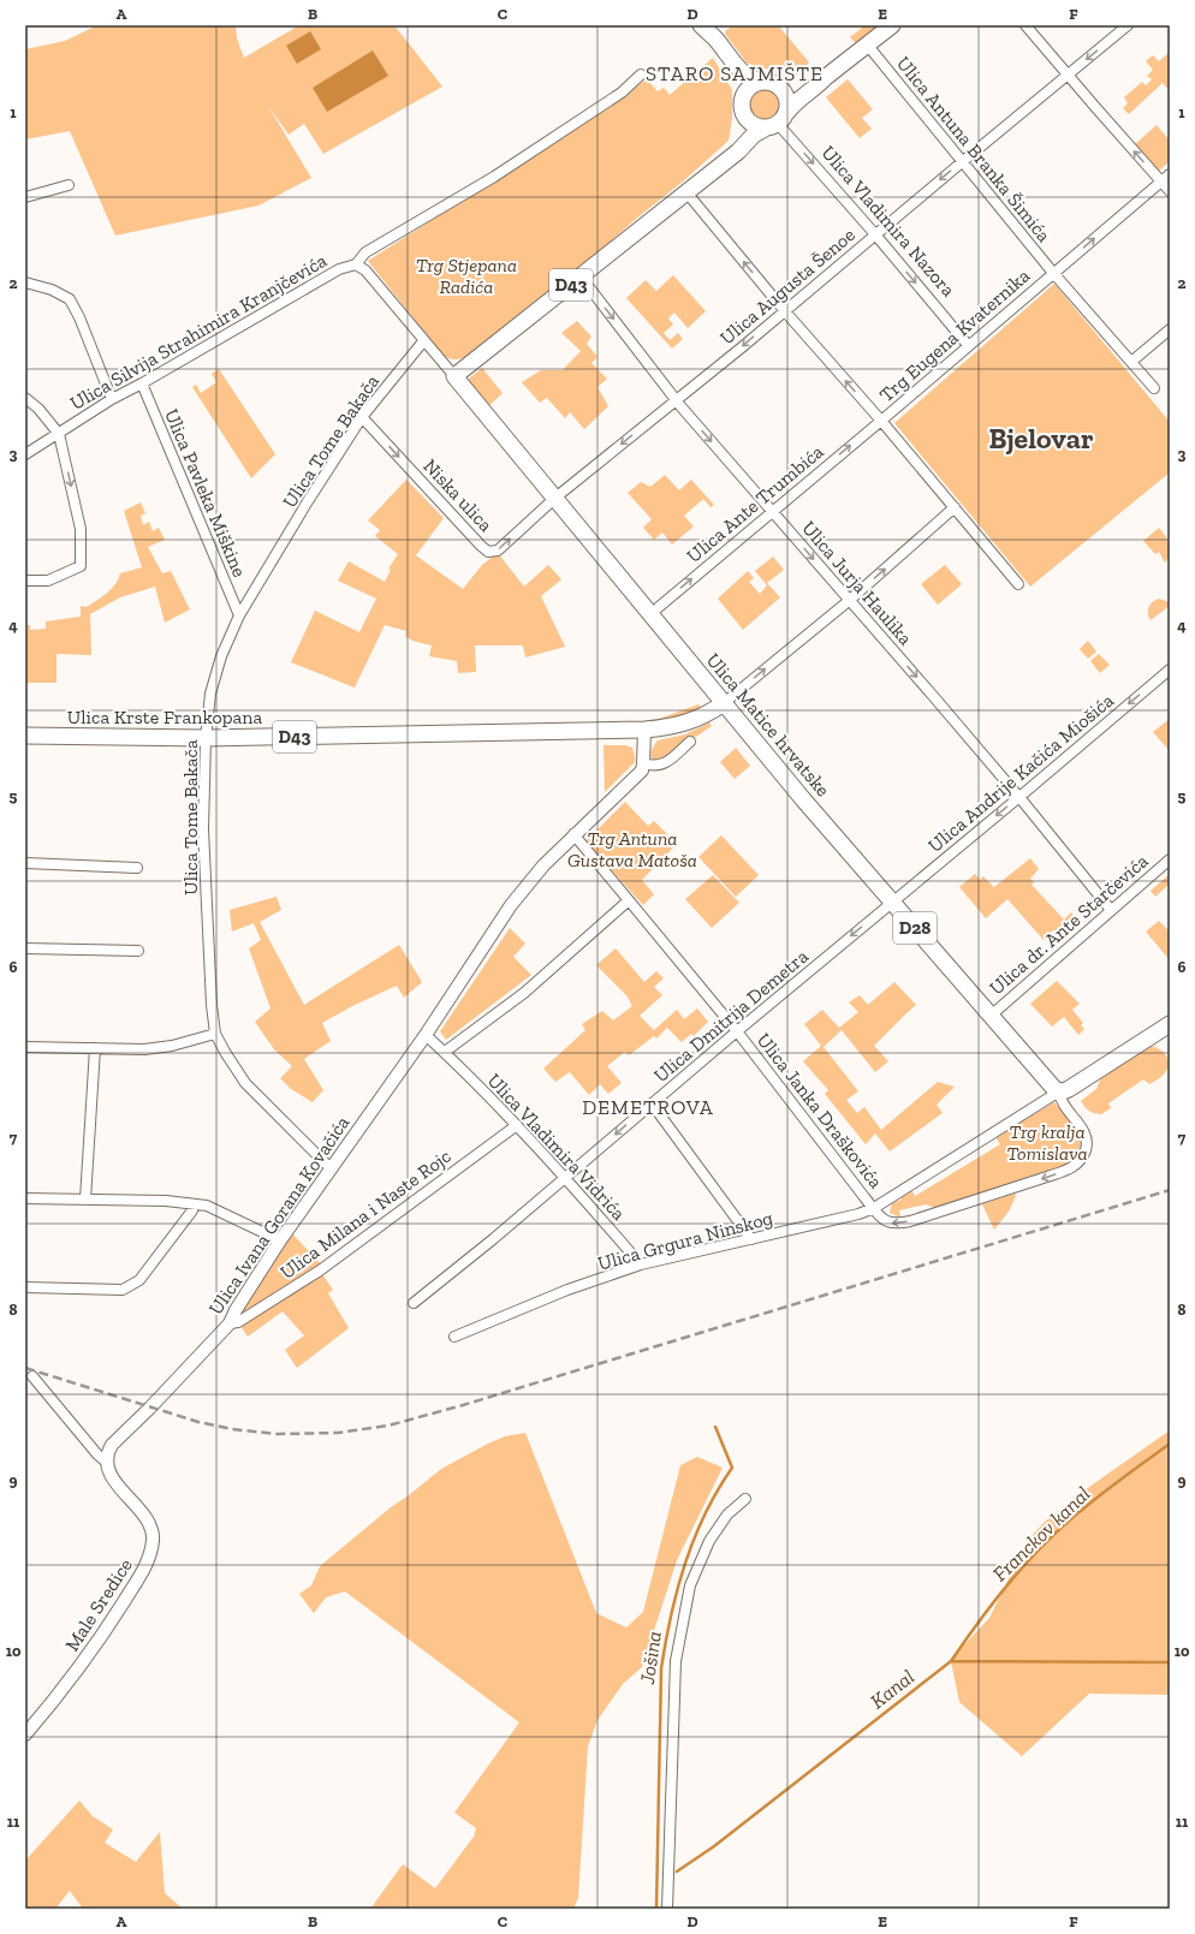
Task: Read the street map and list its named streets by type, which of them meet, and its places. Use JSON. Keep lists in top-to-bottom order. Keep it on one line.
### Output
{"streets":{"main road":["D43","Ulica Krste Frankopana","Ulica Matice hrvatske","D28"],"street":["Ulica Antuna Branka Šimića","Ulica Vladimira Nazora","Ulica Augusta Šenoe","Ulica Silvija Strahimira Kranjčevića","Trg Eugena Kvaternika","Ulica Tome Bakača","Ulica Pavleka Miškine","Niska ulica","Ulica Ante Trumbića","Ulica Jurja Haulika","Ulica Andrije Kačića Miošića","Ulica dr. Ante Starčevića","Ulica Dmitrija Demetra","Ulica Janka Draškovića","Ulica Vladimira Vidrića","Ulica Milana i Naste Rojc","Ulica Ivana Gorana Kovačića","Ulica Grgura Ninskog","Male Sredice"]},"crossings":[["Ulica Antuna Branka Šimića","D43"],["Ulica Antuna Branka Šimića","Ulica Augusta Šenoe"],["Ulica Antuna Branka Šimića","Trg Eugena Kvaternika"],["Ulica Vladimira Nazora","D43"],["Ulica Vladimira Nazora","Ulica Augusta Šenoe"],["Ulica Vladimira Nazora","Trg Eugena Kvaternika"],["D43","Ulica Jurja Haulika"],["D43","Ulica Krste Frankopana"],["D43","Ulica Matice hrvatske"],["Ulica Augusta Šenoe","Niska ulica"],["Ulica Augusta Šenoe","Ulica Jurja Haulika"],["Ulica Augusta Šenoe","Ulica Matice hrvatske"],["Ulica Silvija Strahimira Kranjčevića","Ulica Pavleka Miškine"],["Trg Eugena Kvaternika","Ulica Ante Trumbića"],["Ulica Tome Bakača","Ulica Pavleka Miškine"],["Ulica Tome Bakača","Niska ulica"],["Ulica Tome Bakača","Ulica Krste Frankopana"],["Ulica Tome Bakača","Ulica Ivana Gorana Kovačića"],["Niska ulica","Ulica Matice hrvatske"],["Ulica Ante Trumbića","Ulica Jurja Haulika"],["Ulica Ante Trumbića","Ulica Matice hrvatske"],["Ulica Jurja Haulika","Ulica Andrije Kačića Miošića"],["Ulica Jurja Haulika","Ulica dr. Ante Starčevića"],["Ulica Matice hrvatske","Ulica Andrije Kačića Miošića"],["Ulica Matice hrvatske","Ulica dr. Ante Starčevića"],["Ulica Matice hrvatske","Ulica Dmitrija Demetra"],["Ulica Andrije Kačića Miošića","Ulica Dmitrija Demetra"],["Ulica Dmitrija Demetra","Ulica Janka Draškovića"],["Ulica Dmitrija Demetra","Ulica Vladimira Vidrića"],["Ulica Janka Draškovića","Ulica Grgura Ninskog"],["Ulica Vladimira Vidrića","Ulica Milana i Naste Rojc"],["Ulica Vladimira Vidrića","Ulica Grgura Ninskog"],["Ulica Milana i Naste Rojc","Ulica Ivana Gorana Kovačića"],["Ulica Ivana Gorana Kovačića","Male Sredice"]],"one_way":["Ulica Vladimira Nazora","Ulica Augusta Šenoe","Ulica Ante Trumbića","Ulica Jurja Haulika","Ulica Andrije Kačića Miošića","Ulica Dmitrija Demetra"],"districts":["STARO SAJMIŠTE","Bjelovar","DEMETROVA"],"water":["Franckov kanal","Jošina","Kanal"],"parks":["Trg Stjepana Radića","Trg Antuna Gustava Matoša","Trg kralja Tomislava"],"grid":{"columns":["A","B","C","D","E","F"],"rows":["1","2","3","4","5","6","7","8","9","10","11"]}}
